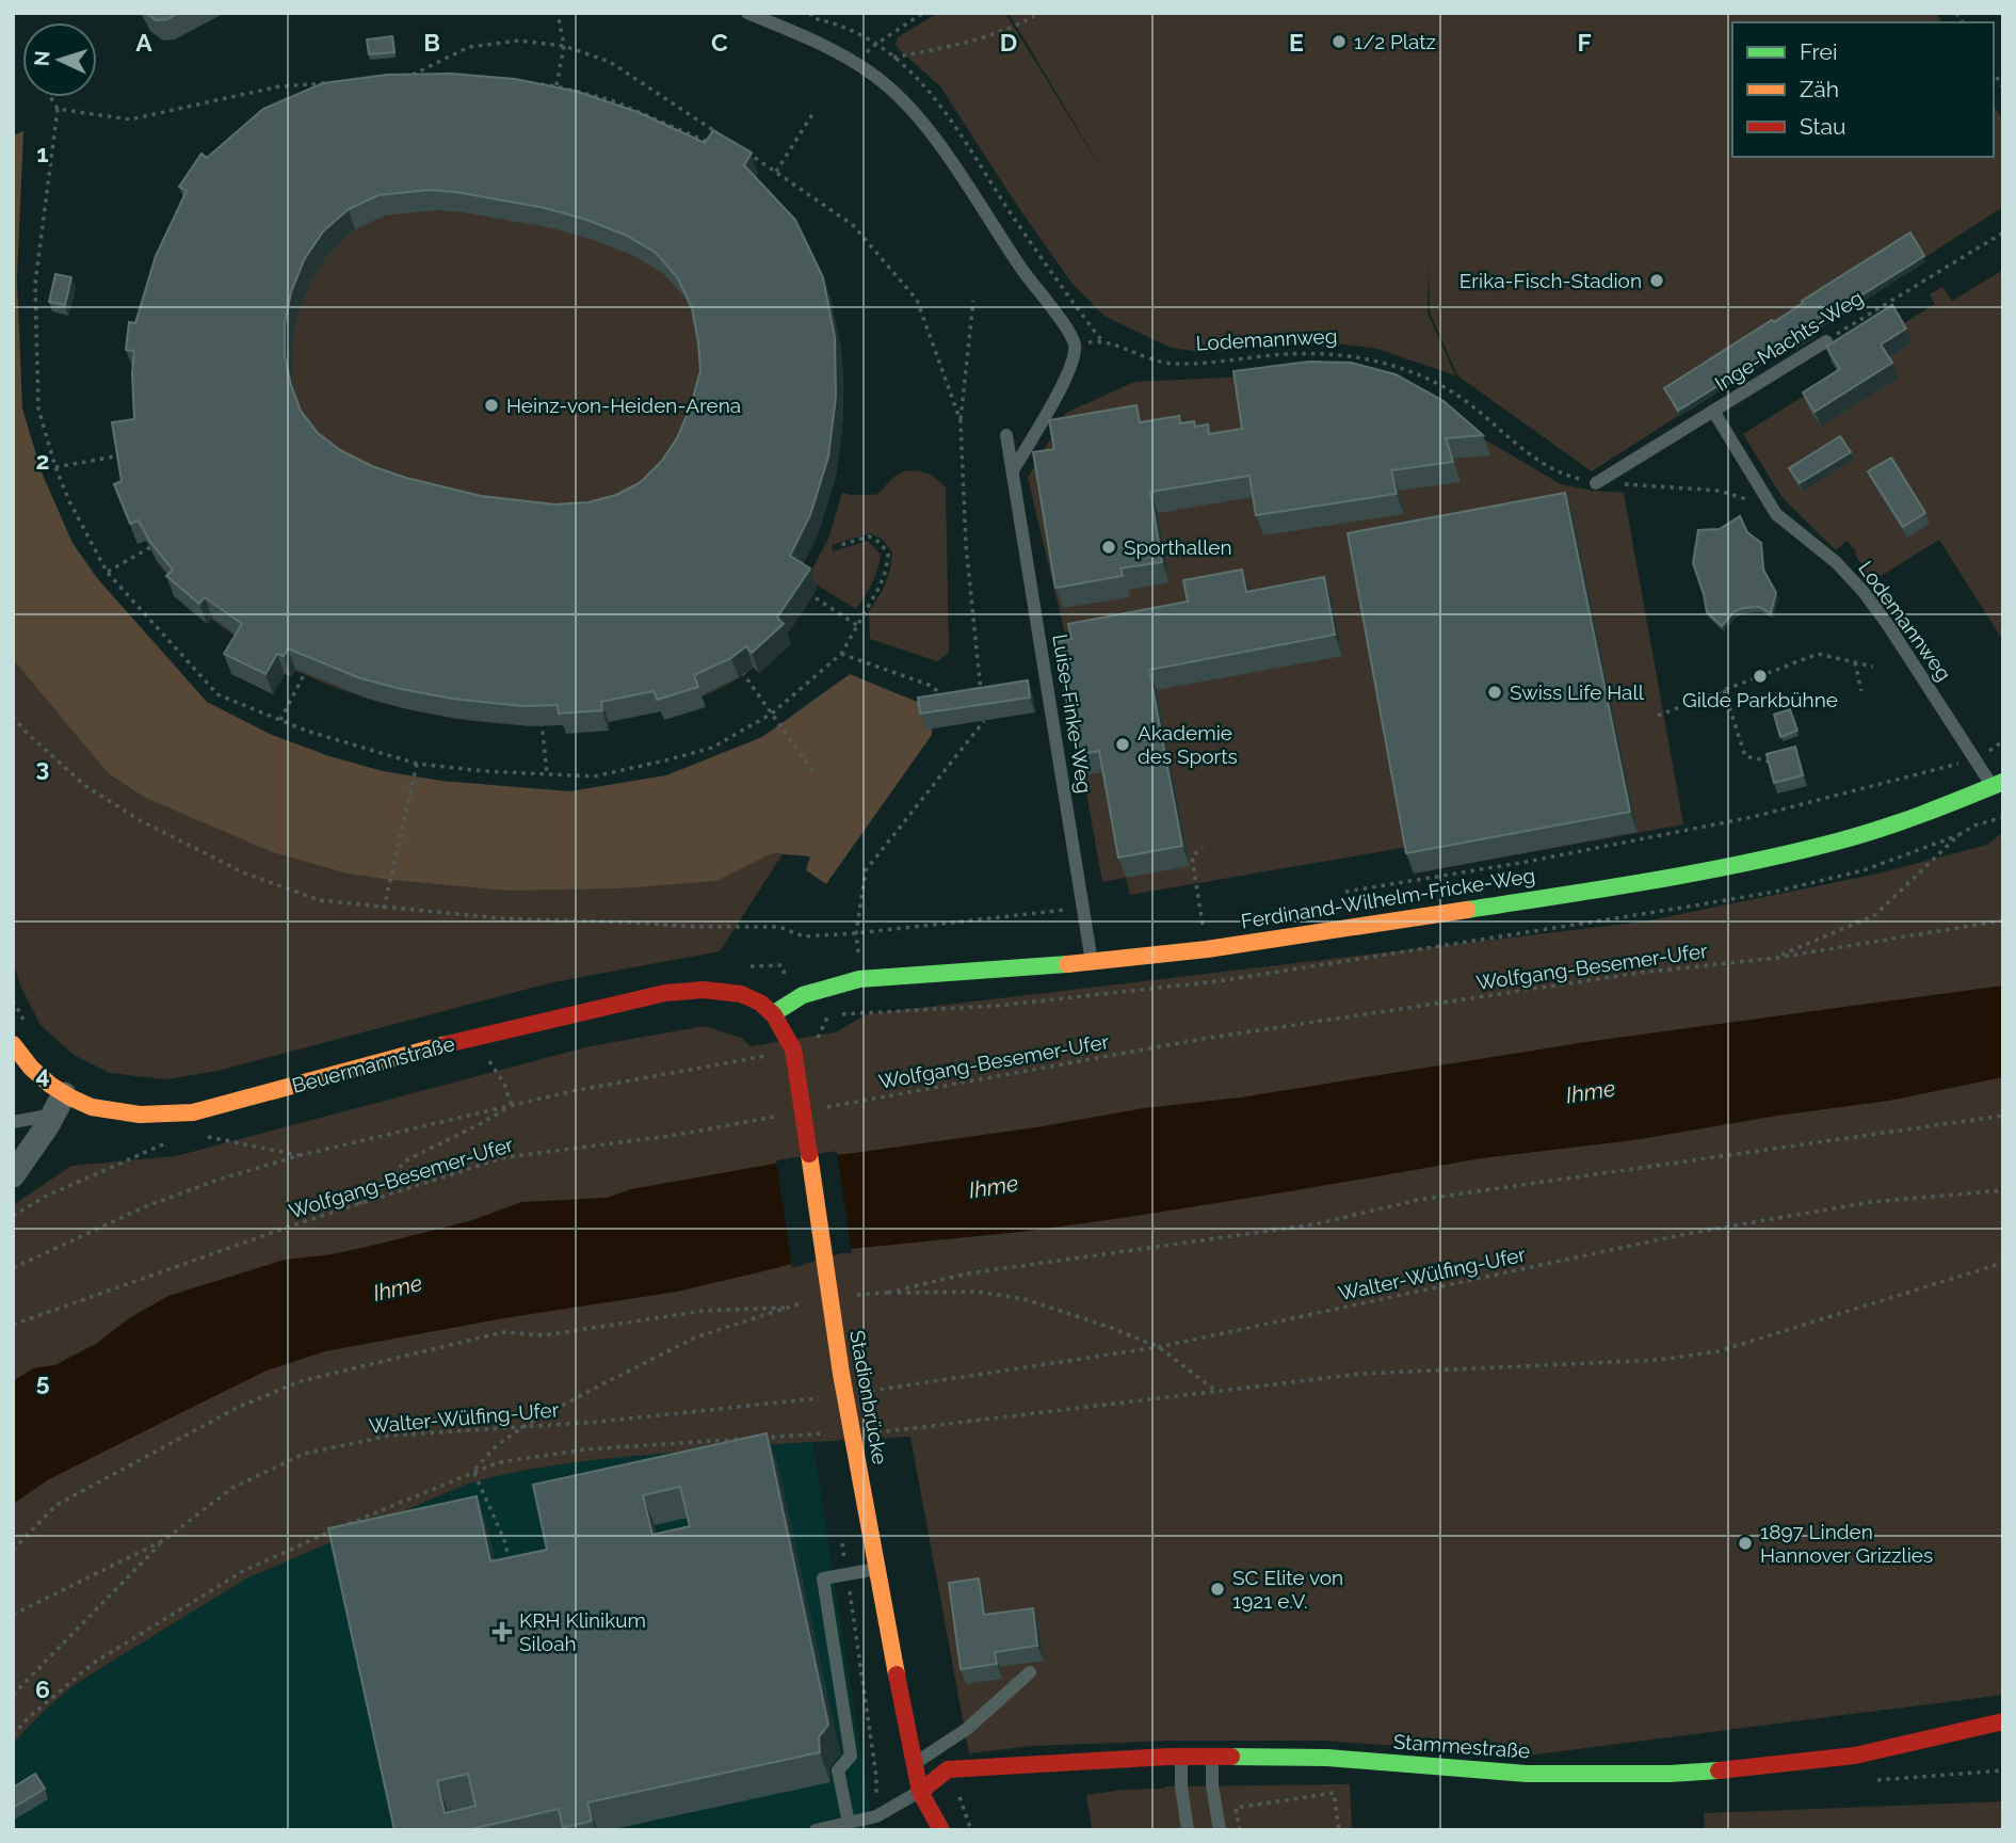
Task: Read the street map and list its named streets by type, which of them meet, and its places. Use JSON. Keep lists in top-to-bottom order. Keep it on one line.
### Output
{"streets":{"street":["Ferdinand-Wilhelm-Fricke-Weg","Beuermannstraße","Stadionbrücke","Stammestraße"],"lane":["Lodemannweg","Inge-Machts-Weg","Luise-Finke-Weg"],"path":["Wolfgang-Besemer-Ufer","Walter-Wülfing-Ufer"]},"crossings":[["Lodemannweg","Inge-Machts-Weg"],["Lodemannweg","Ferdinand-Wilhelm-Fricke-Weg"],["Luise-Finke-Weg","Ferdinand-Wilhelm-Fricke-Weg"],["Ferdinand-Wilhelm-Fricke-Weg","Beuermannstraße"],["Ferdinand-Wilhelm-Fricke-Weg","Stadionbrücke"],["Beuermannstraße","Stadionbrücke"]],"water":["Ihme"],"places":{"other":["1/2 Platz","Erika-Fisch-Stadion","Heinz-von-Heiden-Arena","Sporthallen","Gilde Parkbühne","Swiss Life Hall","Akademie des Sports","1897 Linden Hannover Grizzlies","SC Elite von 1921 e.V."],"health":["KRH Klinikum Siloah"]},"legend":["Frei","Zäh","Stau"],"north":"left","grid":{"columns":["A","B","C","D","E","F"],"rows":["1","2","3","4","5","6"]}}
